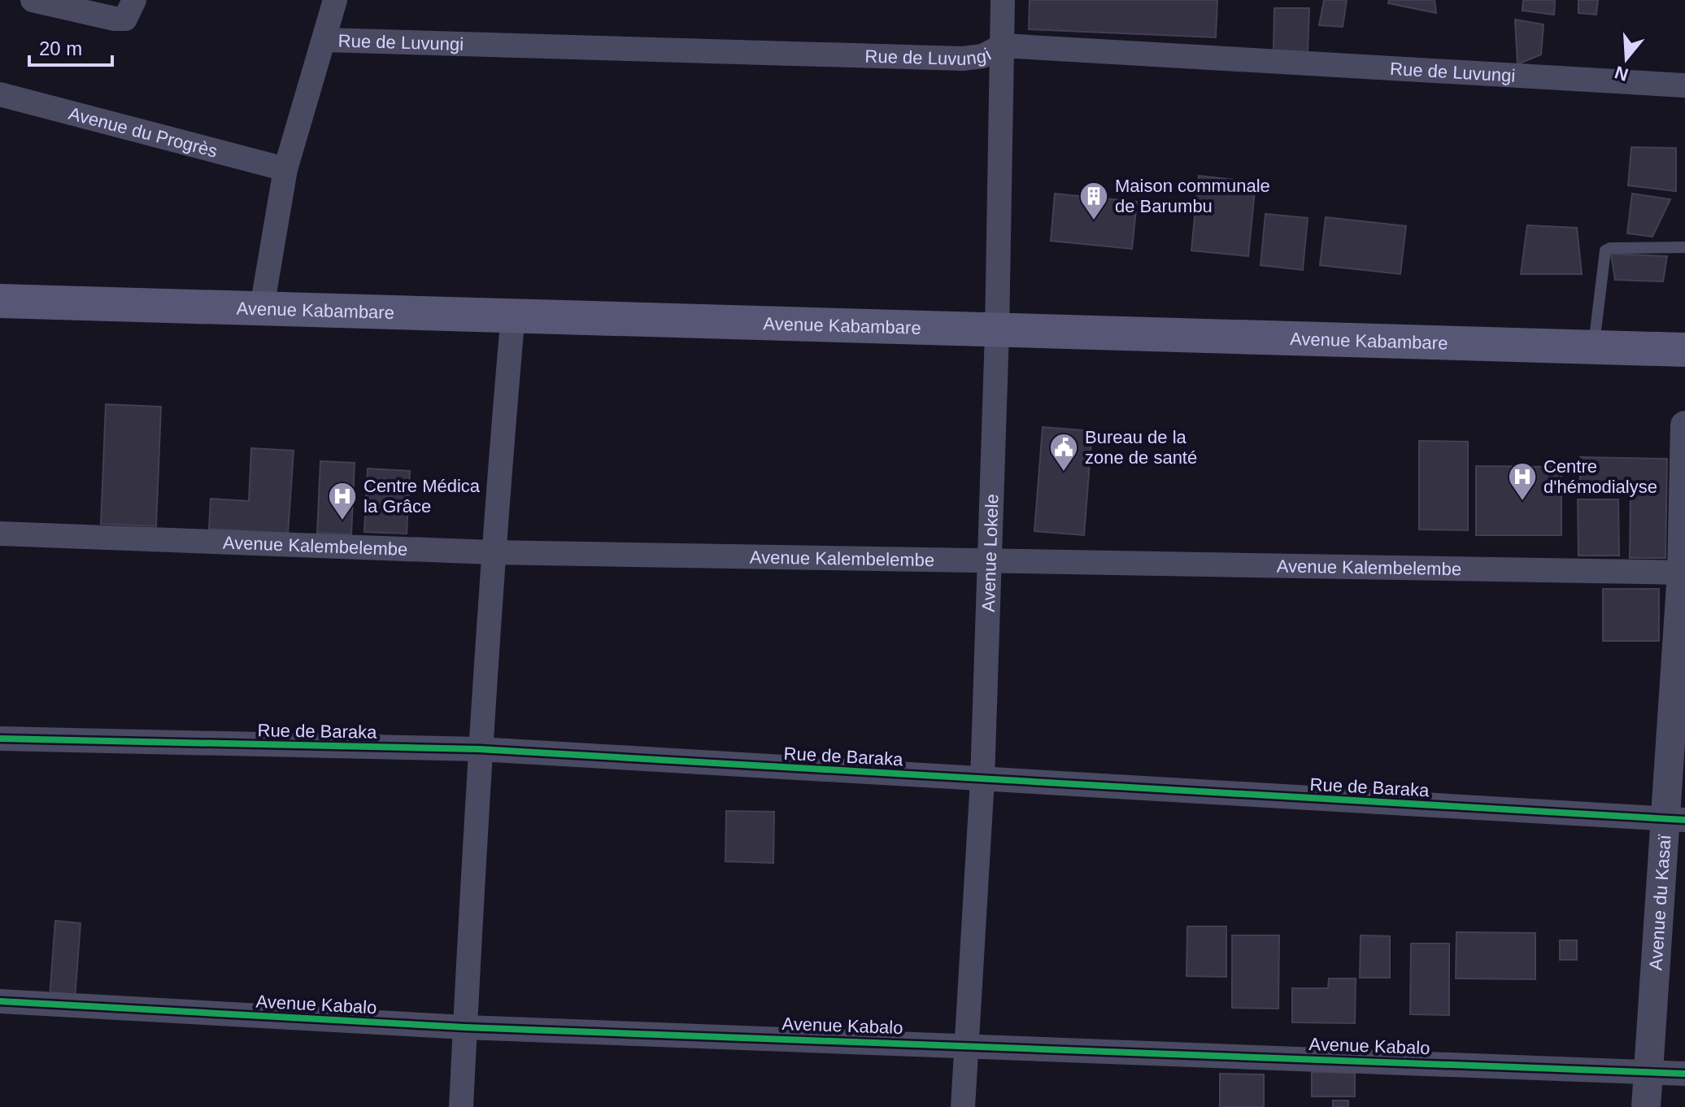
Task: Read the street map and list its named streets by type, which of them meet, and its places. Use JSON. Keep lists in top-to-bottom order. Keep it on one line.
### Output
{"streets":{"main road":["Avenue Kabambare"],"street":["Rue de Luvungi","Avenue du Progrès","Avenue Kalembelembe","Avenue Lokele","Rue de Baraka","Avenue du Kasaï","Avenue Kabalo"]},"crossings":[["Rue de Luvungi","Avenue Lokele"],["Avenue Kabambare","Avenue Lokele"],["Avenue Kalembelembe","Avenue Lokele"],["Avenue Kalembelembe","Avenue du Kasaï"],["Avenue Lokele","Rue de Baraka"],["Avenue Lokele","Avenue Kabalo"],["Rue de Baraka","Avenue du Kasaï"],["Avenue du Kasaï","Avenue Kabalo"]],"places":{"building":["Maison communale de Barumbu"],"public building":["Bureau de la zone de santé"],"hospital":["Centre d'hémodialyse","Centre Médica la Grâce"]},"scale_bar":"20 m","north":"bottom"}
